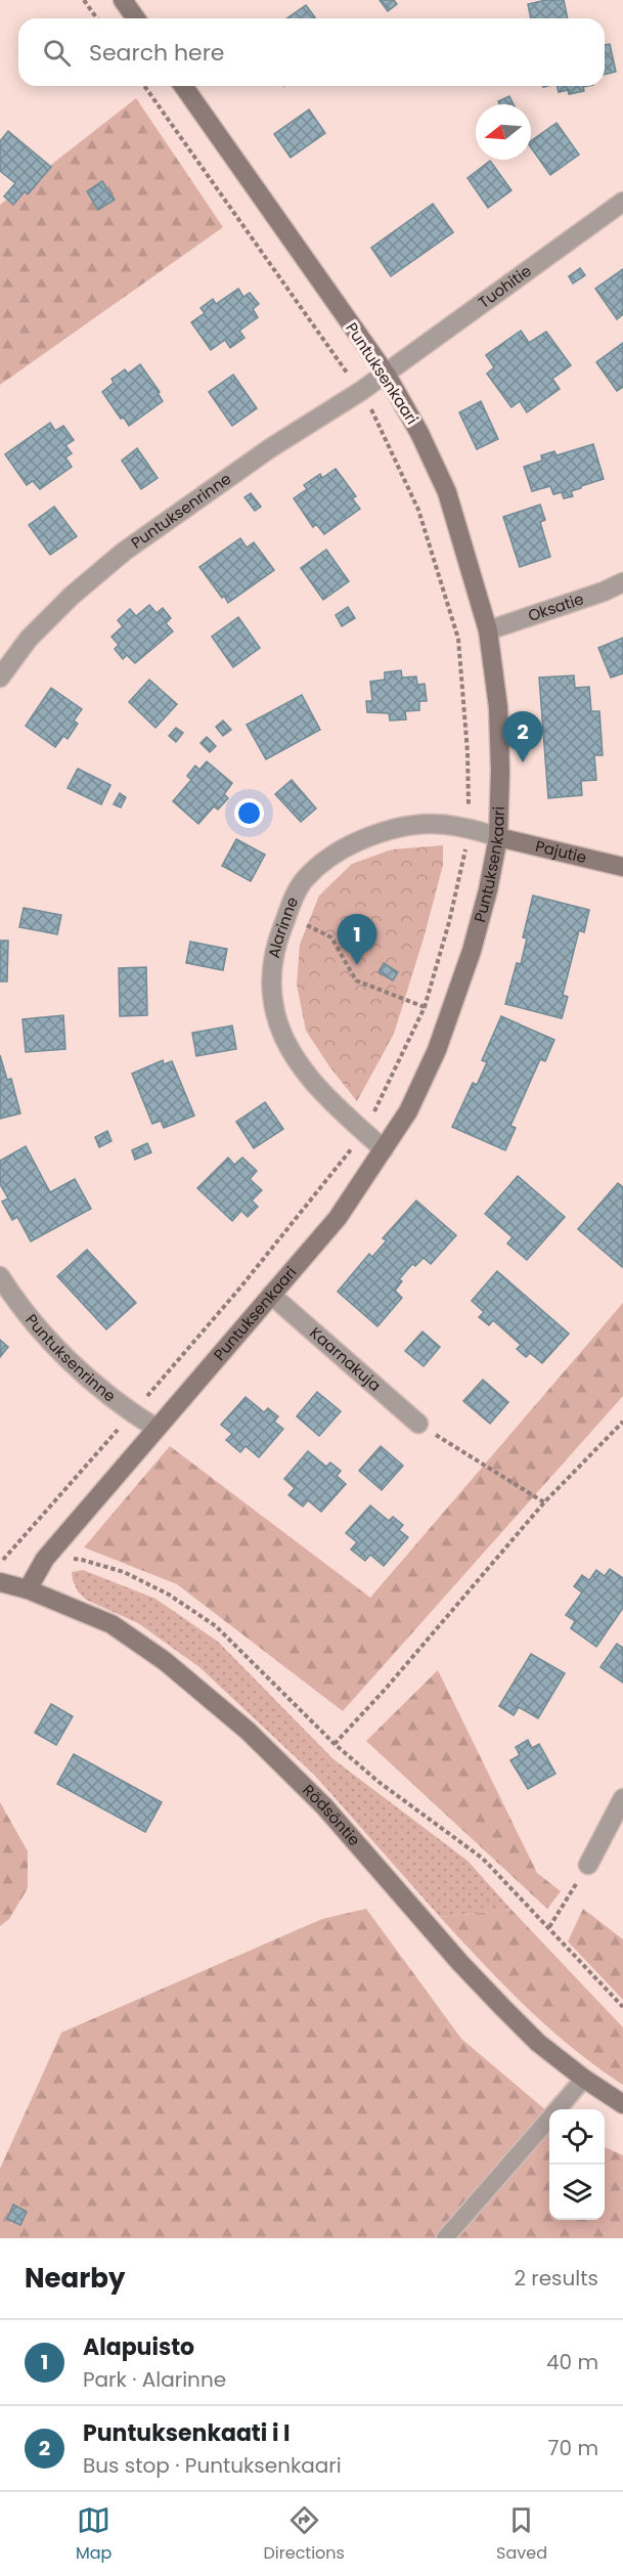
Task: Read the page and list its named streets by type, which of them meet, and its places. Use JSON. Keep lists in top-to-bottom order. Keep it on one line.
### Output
{"streets":{"street":["Tuohitie","Puntuksenkaari","Puntuksenrinne","Oksatie","Pajutie","Alarinne","Kaarnakuja","Rödsöntie"]},"crossings":[["Tuohitie","Puntuksenkaari"],["Tuohitie","Puntuksenrinne"],["Puntuksenkaari","Puntuksenrinne"],["Puntuksenkaari","Oksatie"],["Puntuksenkaari","Pajutie"],["Puntuksenkaari","Alarinne"],["Puntuksenkaari","Kaarnakuja"],["Puntuksenkaari","Rödsöntie"],["Pajutie","Alarinne"]],"north":"left","page":{"search":"Search here","pins":["2","1"],"heading":["Nearby","2 results"],"list":[{"mark":"1","name":"Alapuisto","note":"Park · Alarinne","value":"40 m"},{"mark":"2","name":"Puntuksenkaati i I","note":"Bus stop · Puntuksenkaari","value":"70 m"}],"nav":["Map","Directions","Saved"]}}
